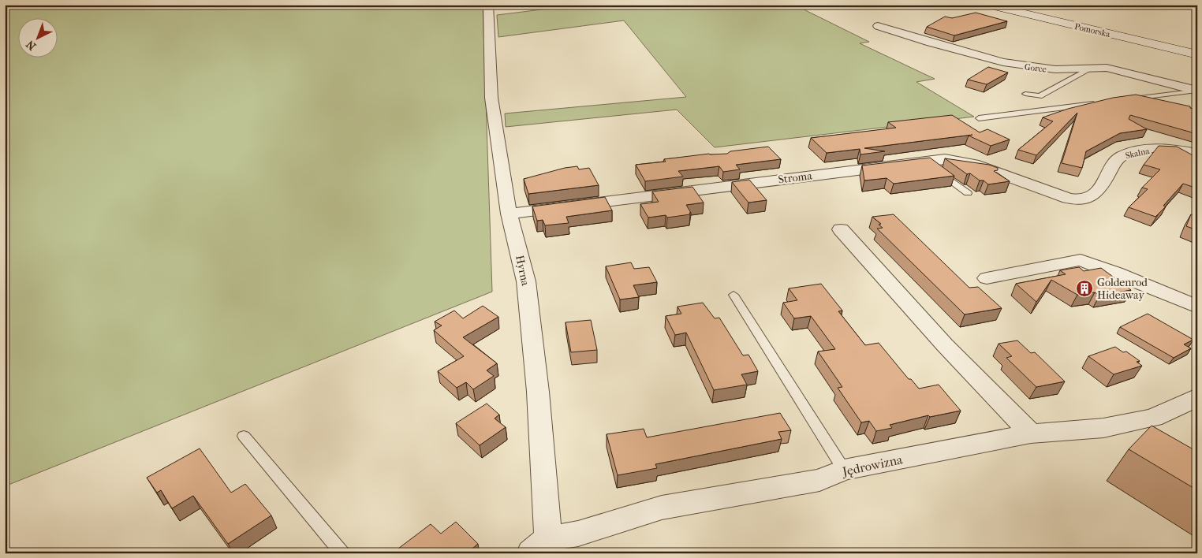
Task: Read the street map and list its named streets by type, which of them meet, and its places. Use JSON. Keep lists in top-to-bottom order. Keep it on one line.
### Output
{"streets":{"street":["Pomorska","Gorce","Skalna","Stroma","Hyrna","Jędrowizna"]},"crossings":[["Skalna","Stroma"],["Stroma","Hyrna"],["Hyrna","Jędrowizna"]],"places":{"building":["Goldenrod Hideaway"]},"north":"bottom left"}
